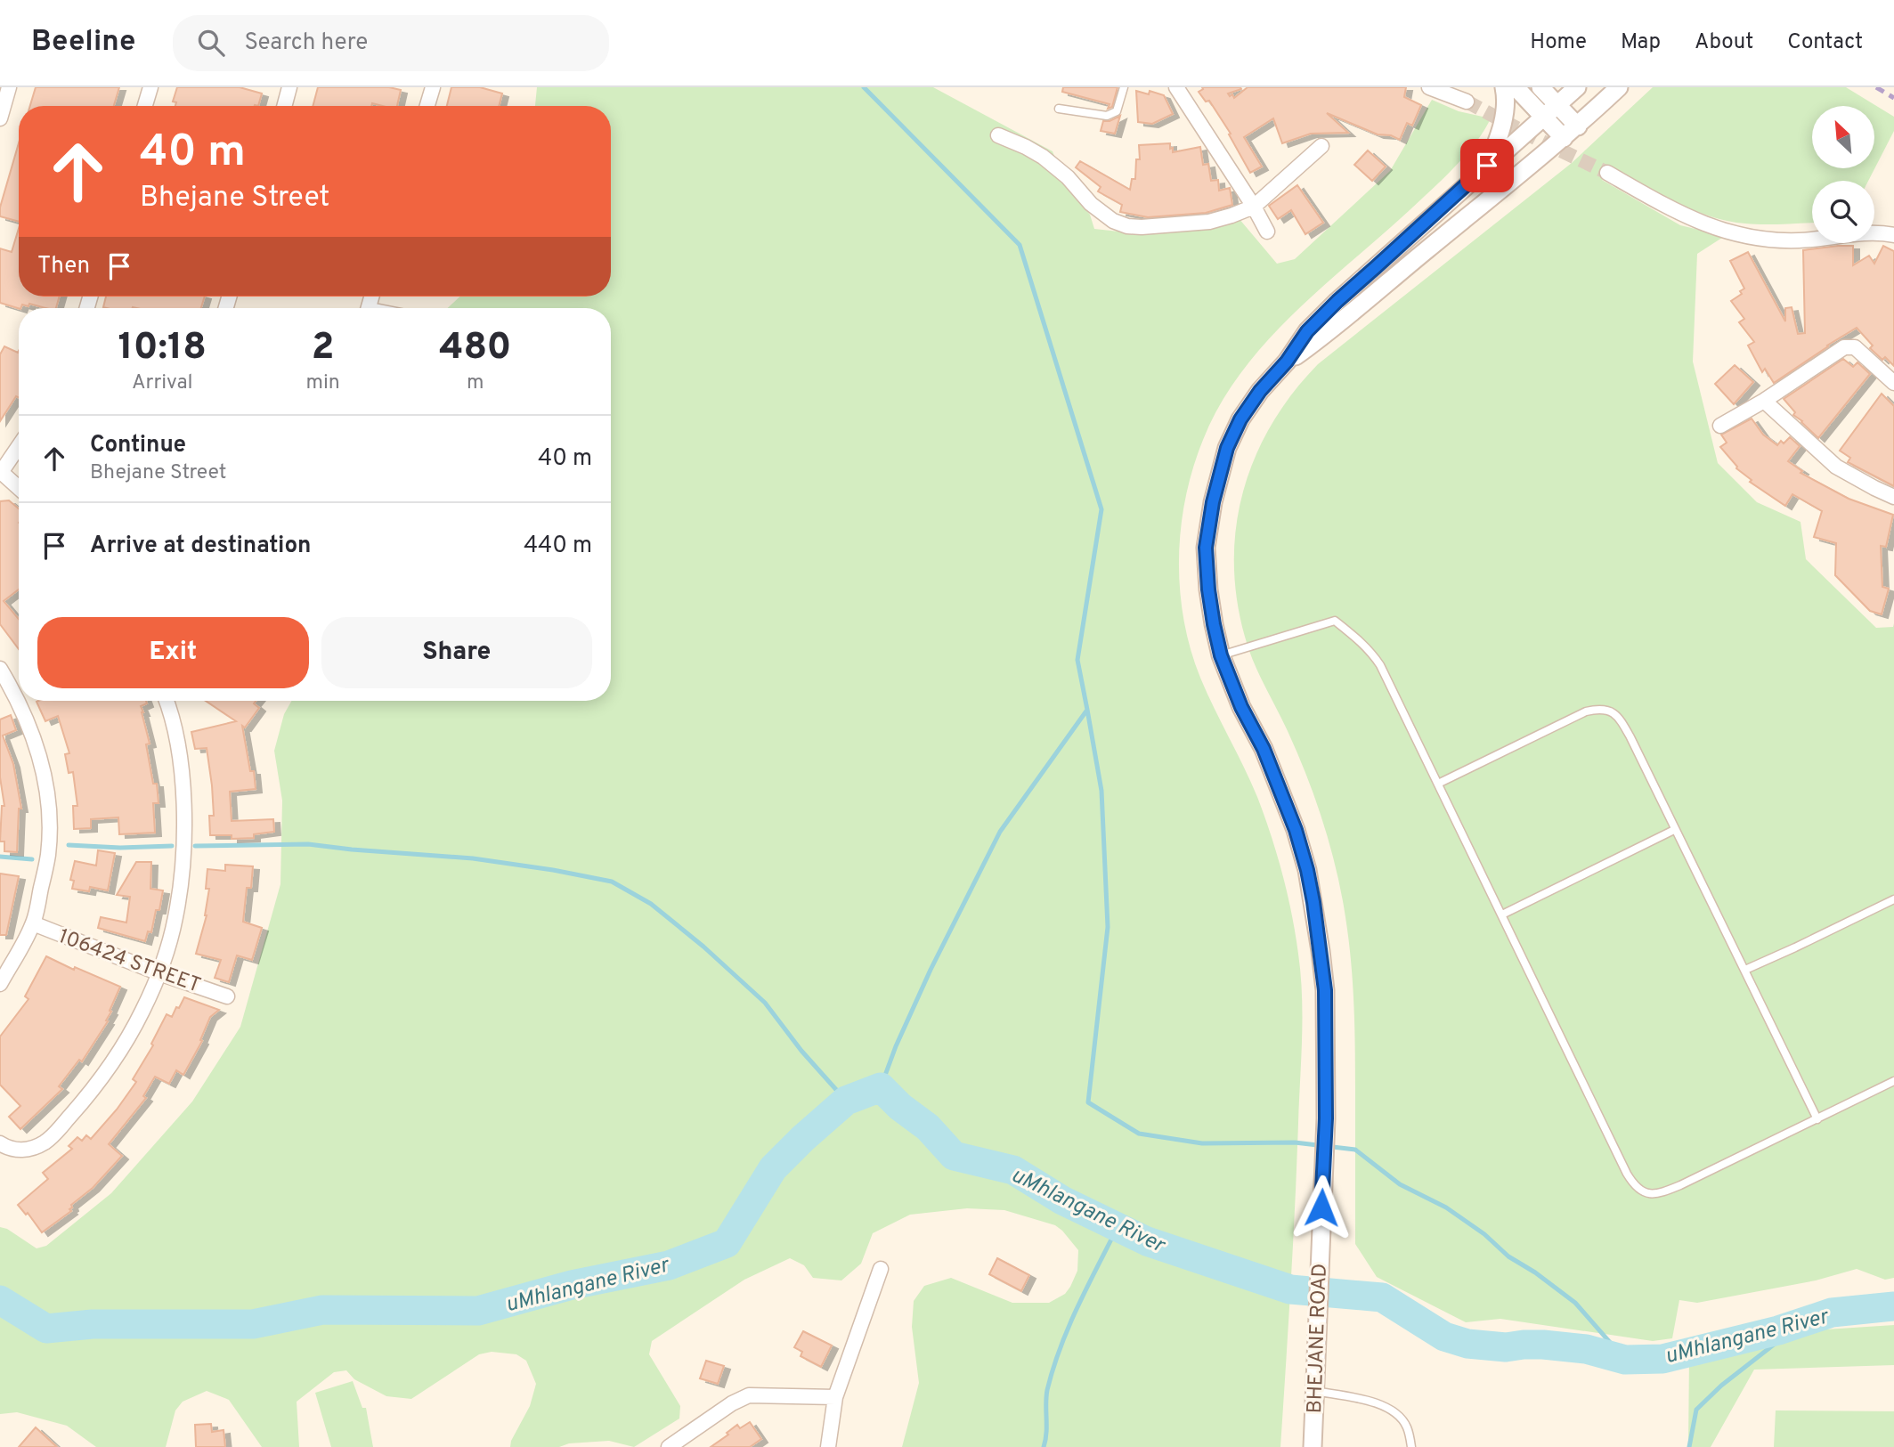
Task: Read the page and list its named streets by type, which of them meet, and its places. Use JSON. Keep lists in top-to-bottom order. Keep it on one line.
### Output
{"streets":{"street":["106424 STREET","BHEJANE ROAD"]},"water":["uMhlangane River"],"north":"top left","page":{"header":"Beeline","search":"Search here","nav":["Home","Map","About","Contact"],"turn":["40 m","Bhejane Street"],"then":"Then","eta":["10:18","Arrival","2","min","480","m"],"list":[{"name":"Continue","note":"Bhejane Street","value":"40 m"},{"name":"Arrive at destination","value":"440 m"}],"buttons":["Exit","Share"]}}
